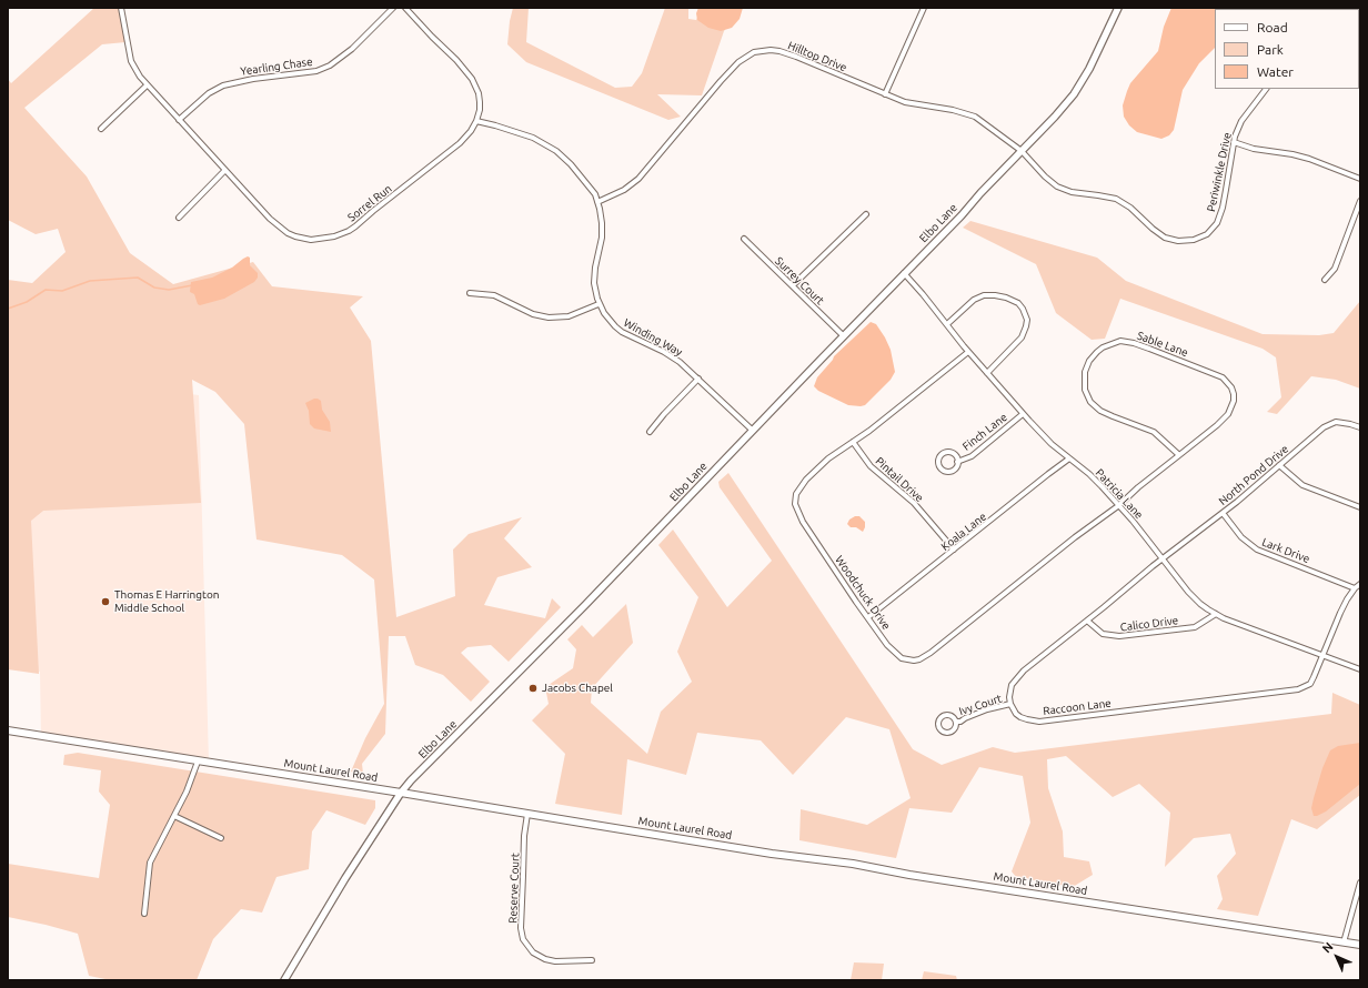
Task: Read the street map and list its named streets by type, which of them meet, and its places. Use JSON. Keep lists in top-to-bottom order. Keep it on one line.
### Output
{"streets":{"main road":["Mount Laurel Road"],"street":["Hilltop Drive","Yearling Chase","Periwinkle Drive","Sorrel Run","Elbo Lane","Surrey Court","Winding Way","Sable Lane","Finch Lane","North Pond Drive","Pintail Drive","Patricia Lane","Koala Lane","Lark Drive","Woodchuck Drive","Calico Drive","Ivy Court","Raccoon Lane","Reserve Court"]},"crossings":[["Hilltop Drive","Periwinkle Drive"],["Hilltop Drive","Elbo Lane"],["Hilltop Drive","Winding Way"],["Yearling Chase","Sorrel Run"],["Periwinkle Drive","Elbo Lane"],["Sorrel Run","Winding Way"],["Elbo Lane","Surrey Court"],["Elbo Lane","Winding Way"],["Elbo Lane","Patricia Lane"],["Elbo Lane","Mount Laurel Road"],["Sable Lane","Patricia Lane"],["Sable Lane","Woodchuck Drive"],["Finch Lane","Patricia Lane"],["North Pond Drive","Patricia Lane"],["North Pond Drive","Lark Drive"],["Pintail Drive","Koala Lane"],["Pintail Drive","Woodchuck Drive"],["Patricia Lane","Koala Lane"],["Patricia Lane","Woodchuck Drive"],["Patricia Lane","Calico Drive"],["Patricia Lane","Raccoon Lane"],["Koala Lane","Woodchuck Drive"],["Ivy Court","Raccoon Lane"],["Mount Laurel Road","Reserve Court"]],"places":["Thomas E Harrington Middle School","Jacobs Chapel"],"legend":["Road","Park","Water"],"north":"top left"}
